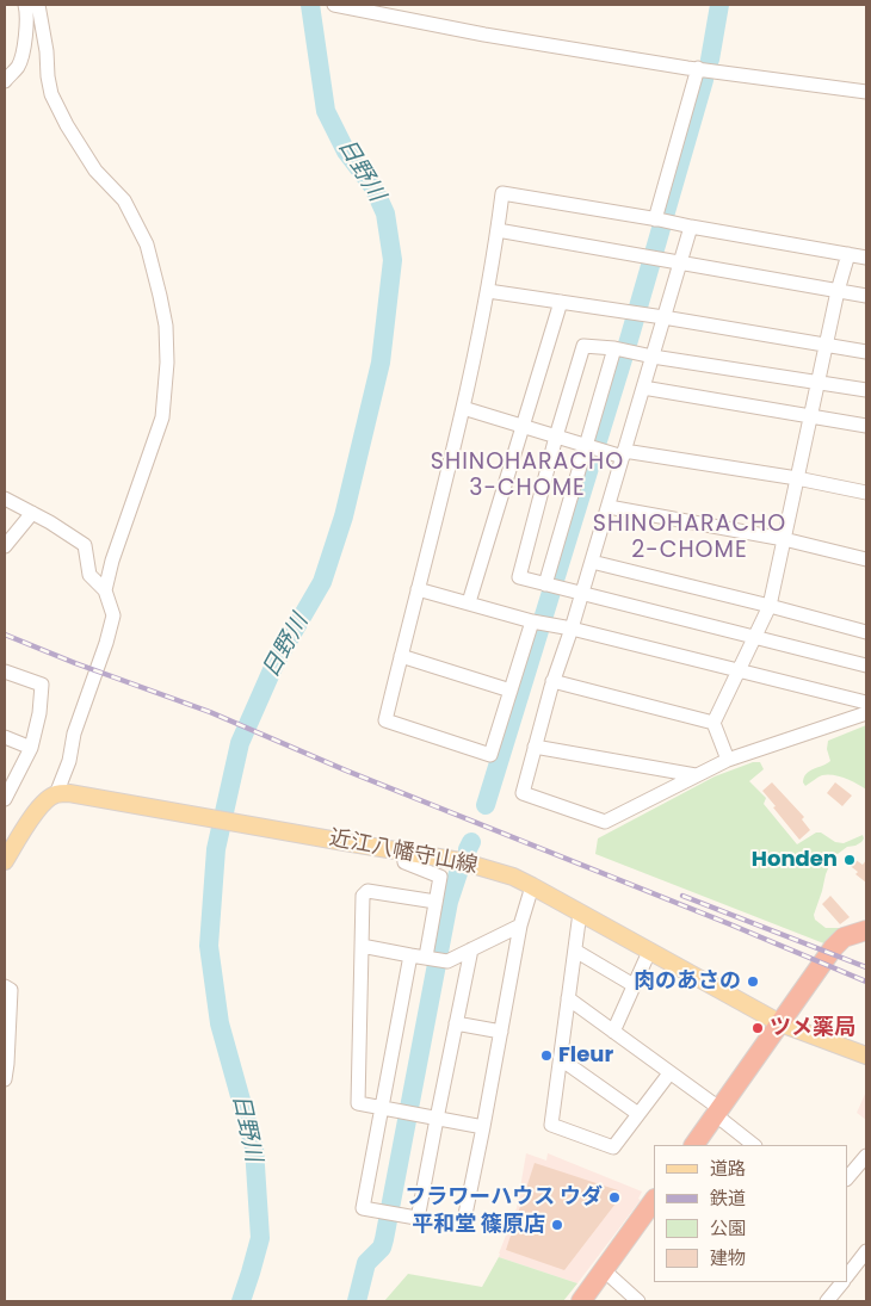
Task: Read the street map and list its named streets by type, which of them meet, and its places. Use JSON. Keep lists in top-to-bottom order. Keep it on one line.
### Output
{"streets":{"main road":["近江八幡守山線"]},"districts":["SHINOHARACHO 3-CHOME","SHINOHARACHO 2-CHOME"],"water":["日野川"],"places":["Honden","肉のあさの","ツメ薬局","Fleur","フラワーハウス ウダ","平和堂 篠原店"],"legend":["道路","鉄道","公園","建物"]}
